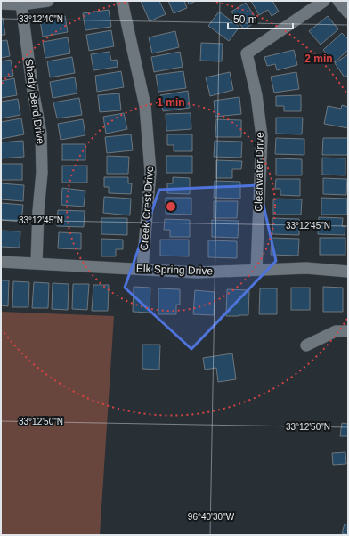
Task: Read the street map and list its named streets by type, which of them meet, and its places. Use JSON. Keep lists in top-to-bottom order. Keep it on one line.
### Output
{"streets":{"street":["Shady Bend Drive","Clearwater Drive","Creek Crest Drive","Elk Spring Drive"]},"crossings":[["Shady Bend Drive","Elk Spring Drive"],["Clearwater Drive","Elk Spring Drive"],["Creek Crest Drive","Elk Spring Drive"]],"scale_bar":"50 m","coordinates":["33°12'40\"N","33°12'45\"N","33°12'50\"N","96°40'30\"W"],"rings":["2 min","1 min"]}
